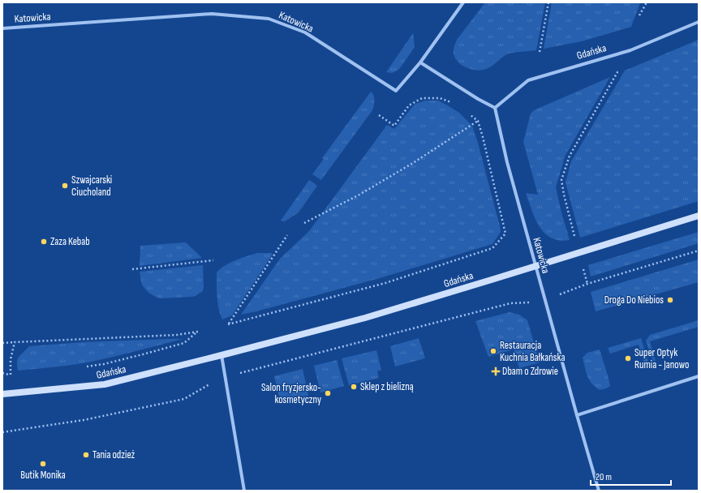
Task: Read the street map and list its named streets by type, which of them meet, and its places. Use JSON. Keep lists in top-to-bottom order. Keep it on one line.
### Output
{"streets":{"main road":["Gdańska"],"street":["Katowicka"]},"crossings":[["Katowicka","Gdańska"]],"places":{"other":["Szwajcarski Ciucholand","Zaza Kebab","Droga Do Niebios","Restauracja Kuchnia Bałkańska","Super Optyk Rumia - Janowo","Sklep z bielizną","Salon fryzjersko- kosmetyczny","Tania odzież","Butik Monika"],"health":["Dbam o Zdrowie"]},"scale_bar":"20 m"}
